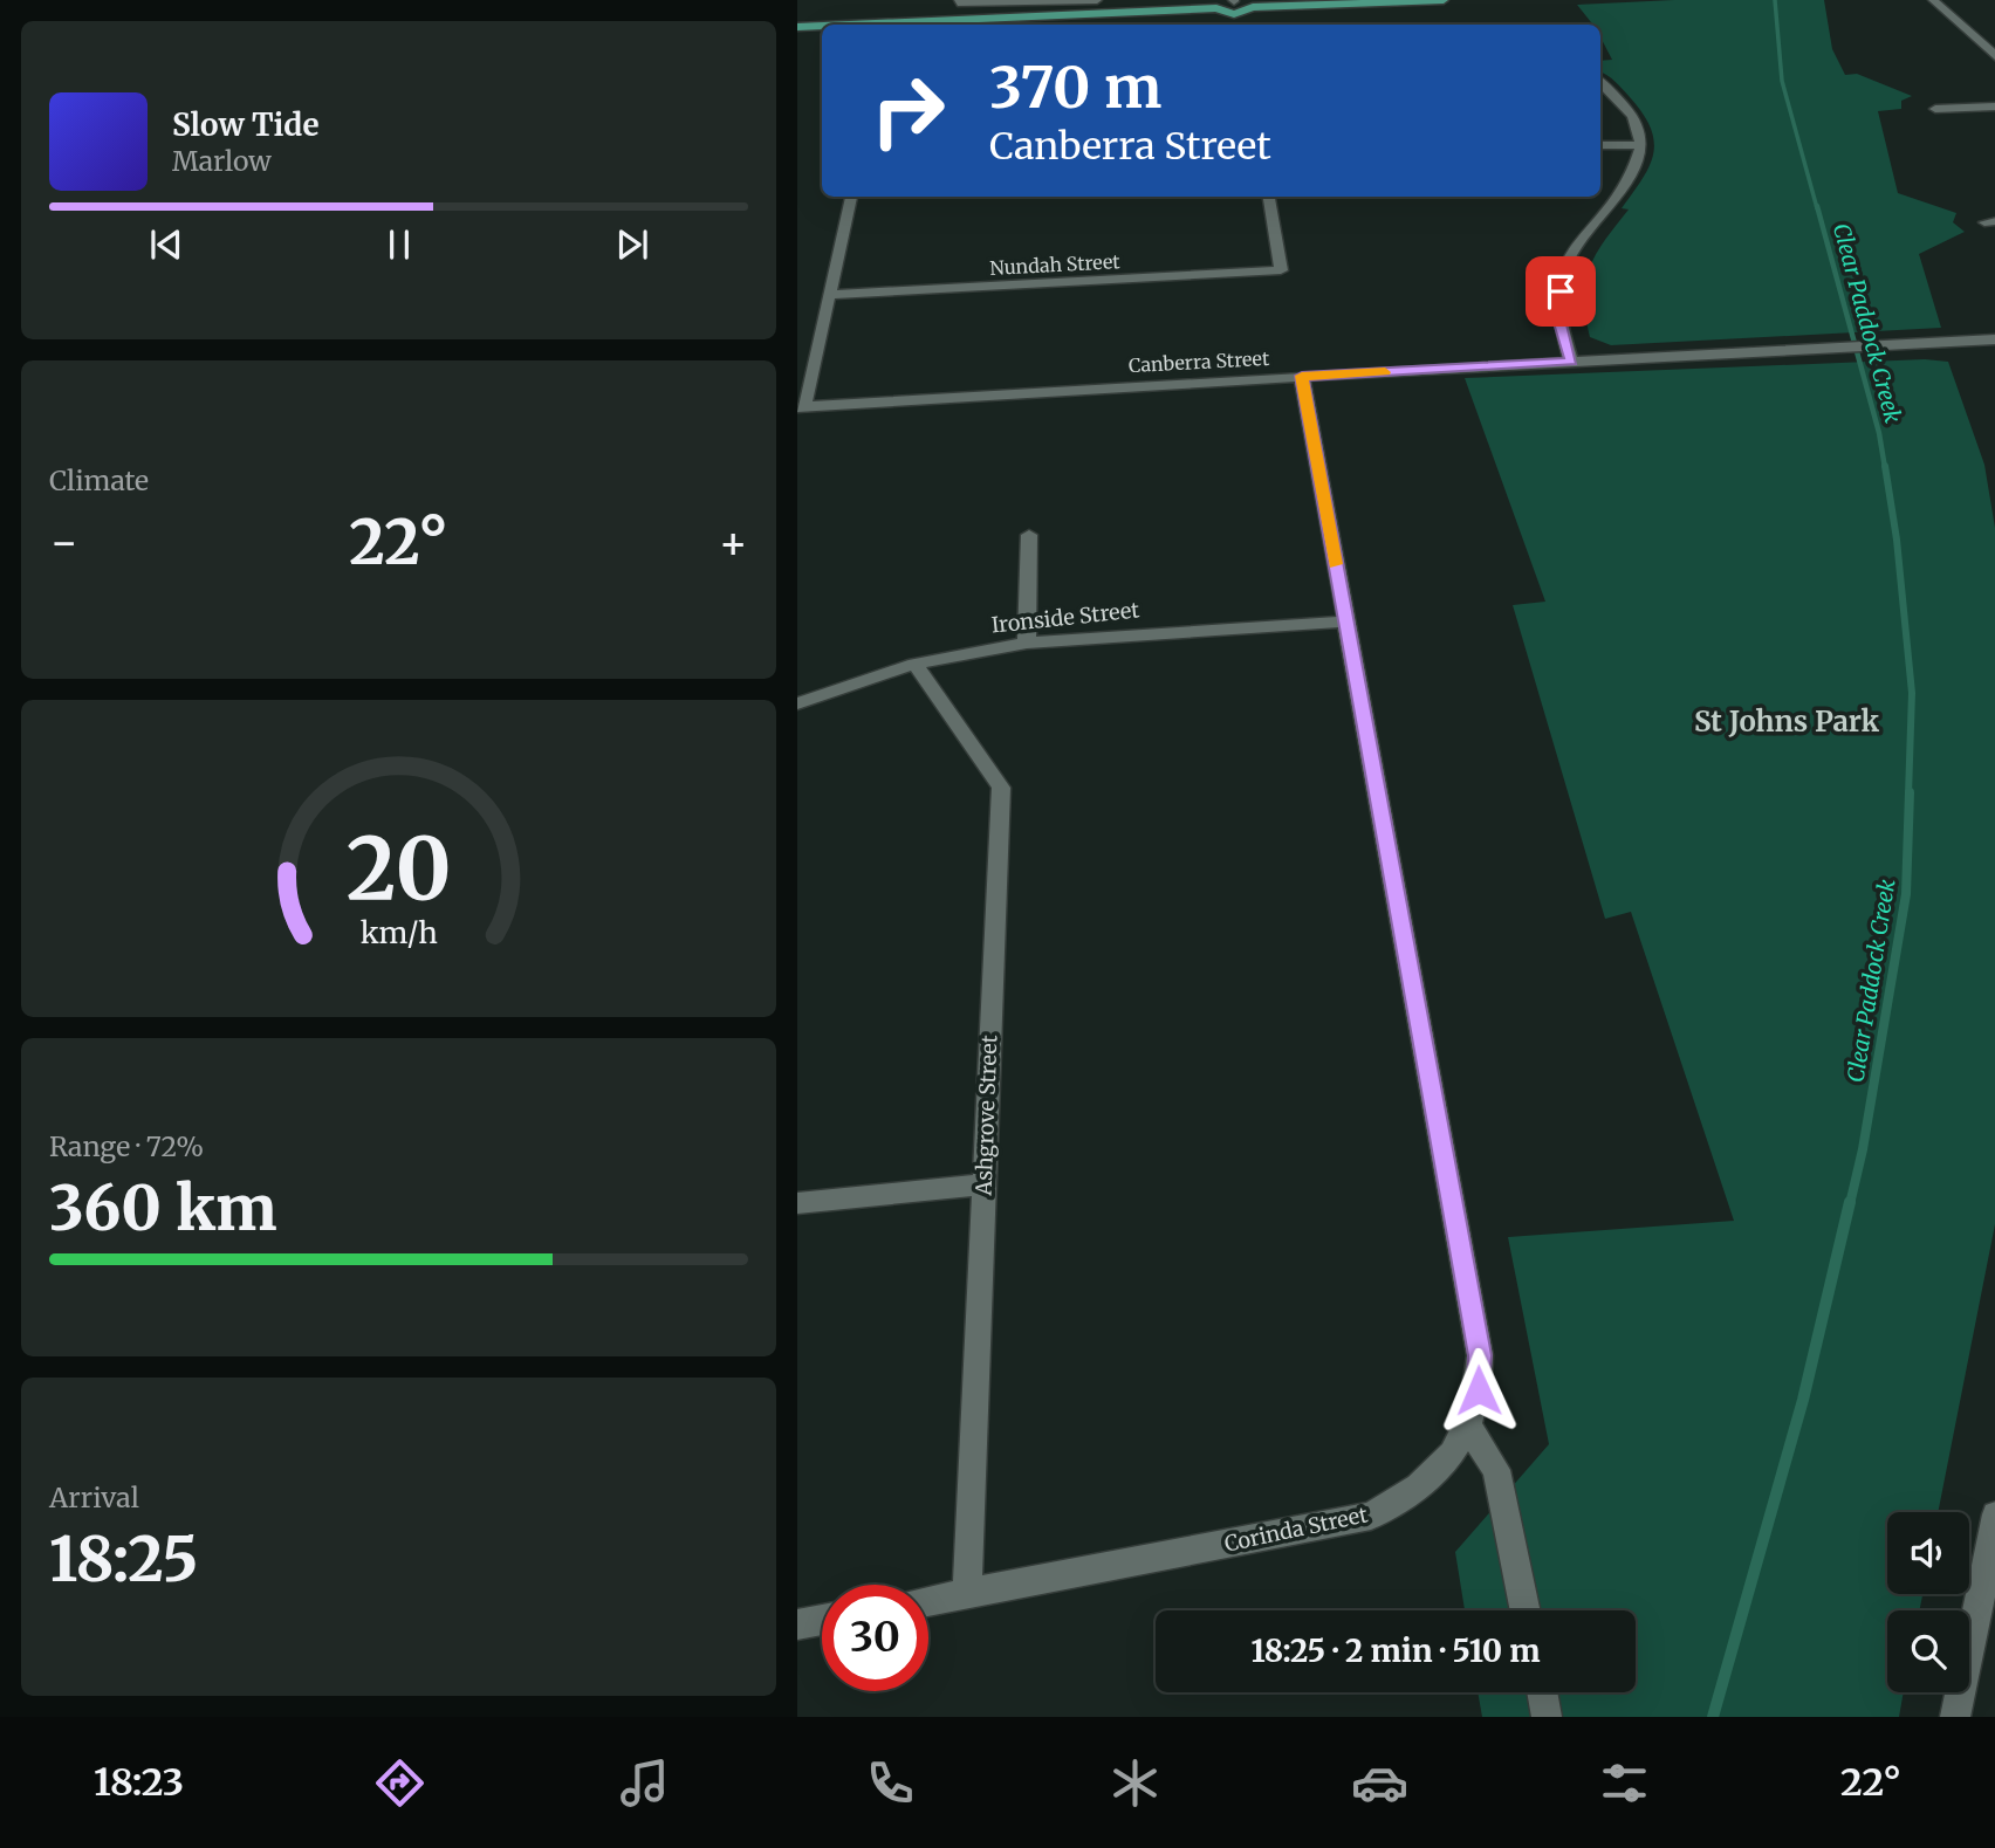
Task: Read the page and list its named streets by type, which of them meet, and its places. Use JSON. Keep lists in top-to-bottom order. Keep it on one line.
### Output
{"streets":{"street":["Nundah Street","Canberra Street","Ironside Street","Ashgrove Street","Corinda Street"]},"crossings":[["Canberra Street","Corinda Street"],["Ironside Street","Ashgrove Street"],["Ironside Street","Corinda Street"],["Ashgrove Street","Corinda Street"]],"districts":["St Johns Park"],"water":["Clear Paddock Creek"],"page":{"turn":["370 m","Canberra Street"],"song":["Slow Tide","Marlow"],"tile":["Climate",["Range · 72%","360 km"],["Arrival","18:25"]],"heat":["−","22°","+"],"limit":"30","trip":"18:25 · 2 min · 510 m","tabs":["18:23","22°"],"gauge":["20","km/h"]}}
